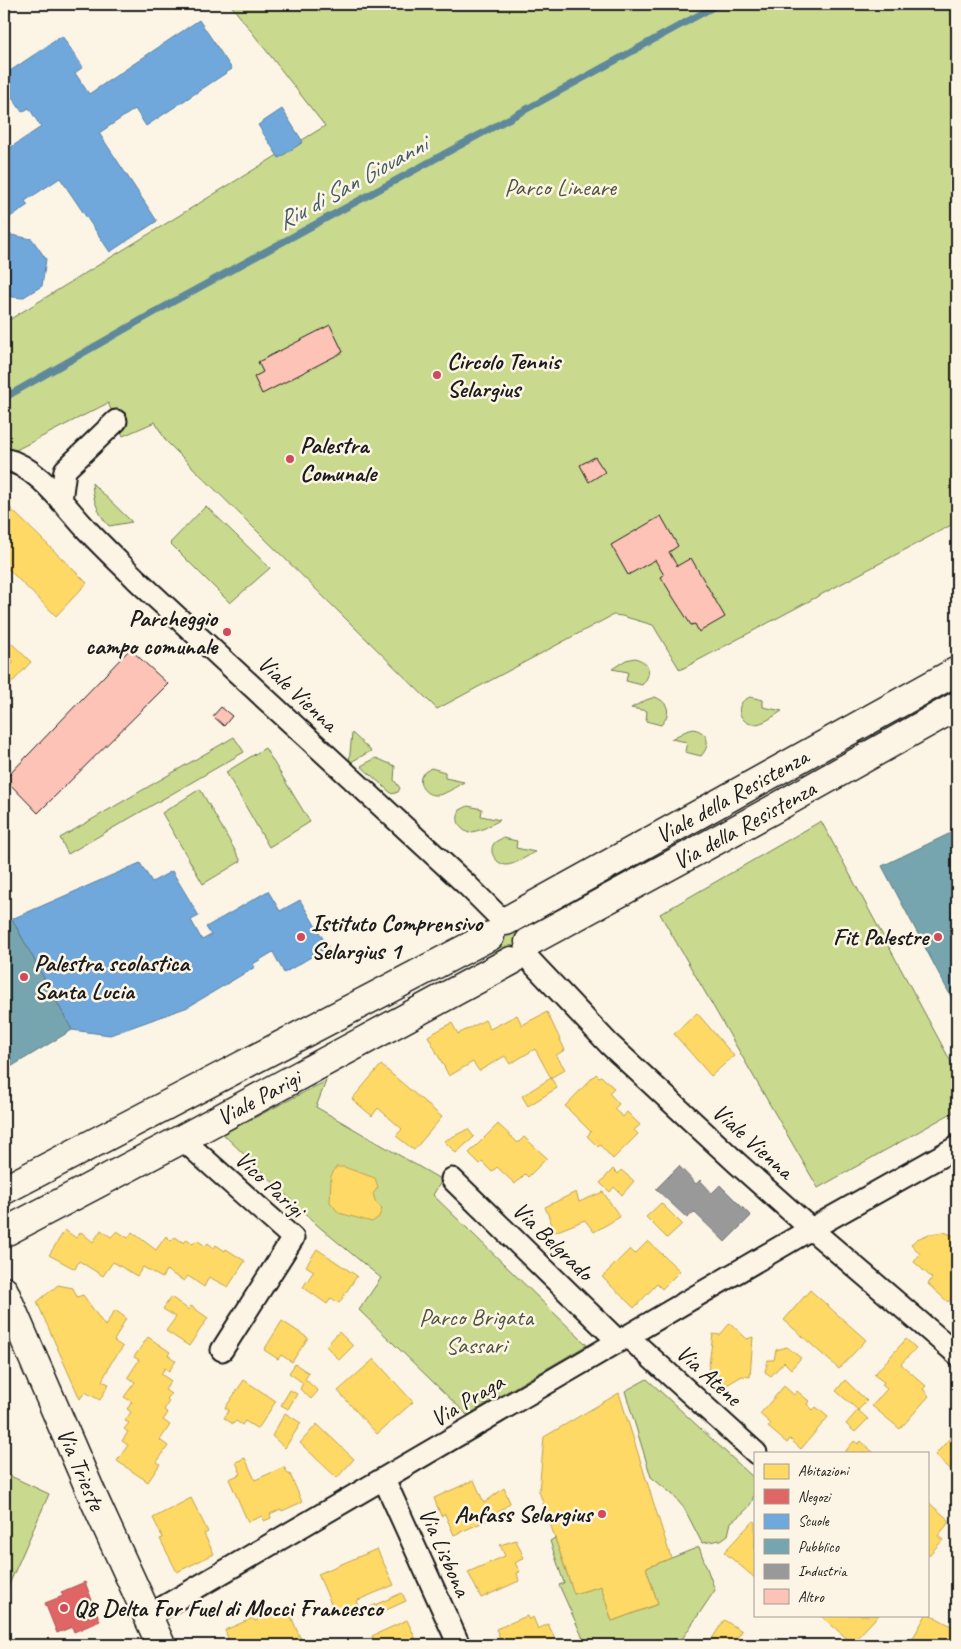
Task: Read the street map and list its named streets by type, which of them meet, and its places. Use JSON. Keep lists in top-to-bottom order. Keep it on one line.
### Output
{"streets":{"street":["Viale Vienna","Viale della Resistenza","Via della Resistenza","Viale Parigi","Vico Parigi","Via Belgrado","Via Atene","Via Praga","Via Trieste","Via Lisbona"]},"crossings":[["Viale Vienna","Viale della Resistenza"],["Viale Vienna","Via della Resistenza"],["Viale Vienna","Viale Parigi"],["Viale Vienna","Via Praga"],["Viale della Resistenza","Via della Resistenza"],["Viale della Resistenza","Viale Parigi"],["Via della Resistenza","Viale Parigi"],["Viale Parigi","Vico Parigi"],["Via Belgrado","Via Atene"],["Via Belgrado","Via Praga"],["Via Atene","Via Praga"],["Via Praga","Via Trieste"],["Via Praga","Via Lisbona"]],"water":["Riu di San Giovanni"],"parks":["Parco Lineare","Parco Brigata Sassari"],"places":["Circolo Tennis Selargius","Palestra Comunale","Parcheggio campo comunale","Istituto Comprensivo Selargius 1","Fit Palestre","Palestra scolastica Santa Lucia","Anfass Selargius","Q8 Delta For Fuel di Mocci Francesco"],"legend":["Abitazioni","Negozi","Scuole","Pubblico","Industria","Altro"]}
